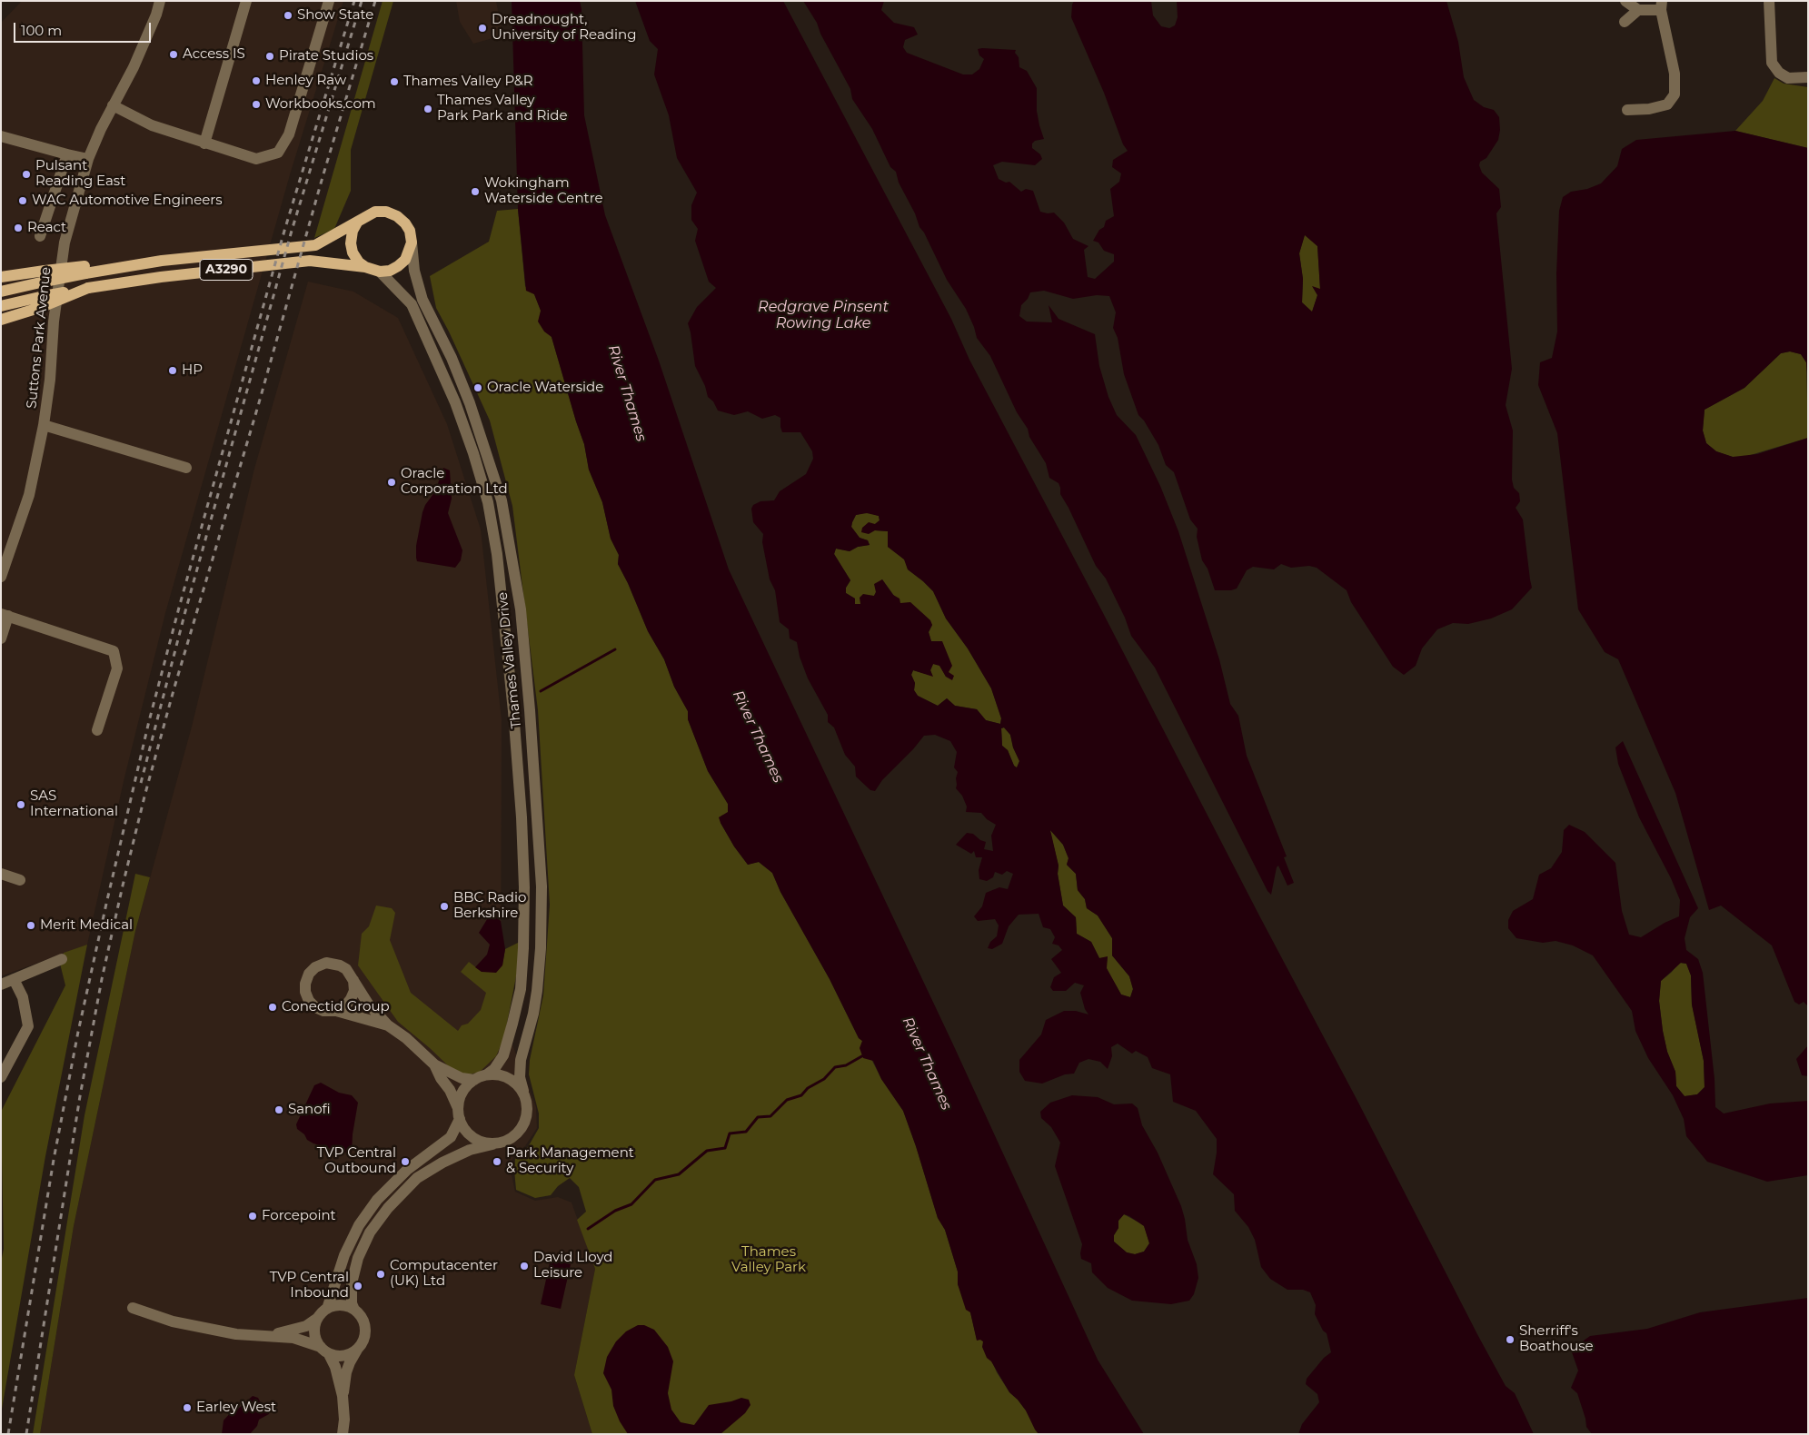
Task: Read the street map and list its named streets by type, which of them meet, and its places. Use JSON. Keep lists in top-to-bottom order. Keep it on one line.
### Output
{"streets":{"main road":["A3290"],"street":["Suttons Park Avenue","Thames Valley Drive"]},"crossings":[["A3290","Thames Valley Drive"]],"water":["Redgrave Pinsent Rowing Lake","River Thames"],"parks":["Thames Valley Park"],"places":["Show State","Dreadnought, University of Reading","Access IS","Pirate Studios","Henley Raw","Thames Valley P&R","Workbooks.com","Thames Valley Park Park and Ride","Pulsant Reading East","Wokingham Waterside Centre","WAC Automotive Engineers","React","HP","Oracle Waterside","Oracle Corporation Ltd","SAS International","BBC Radio Berkshire","Merit Medical","Conectid Group","Sanofi","TVP Central Outbound","Park Management & Security","Forcepoint","David Lloyd Leisure","Computacenter (UK) Ltd","TVP Central Inbound","Sherriff's Boathouse","Earley West"],"scale_bar":"100 m"}
